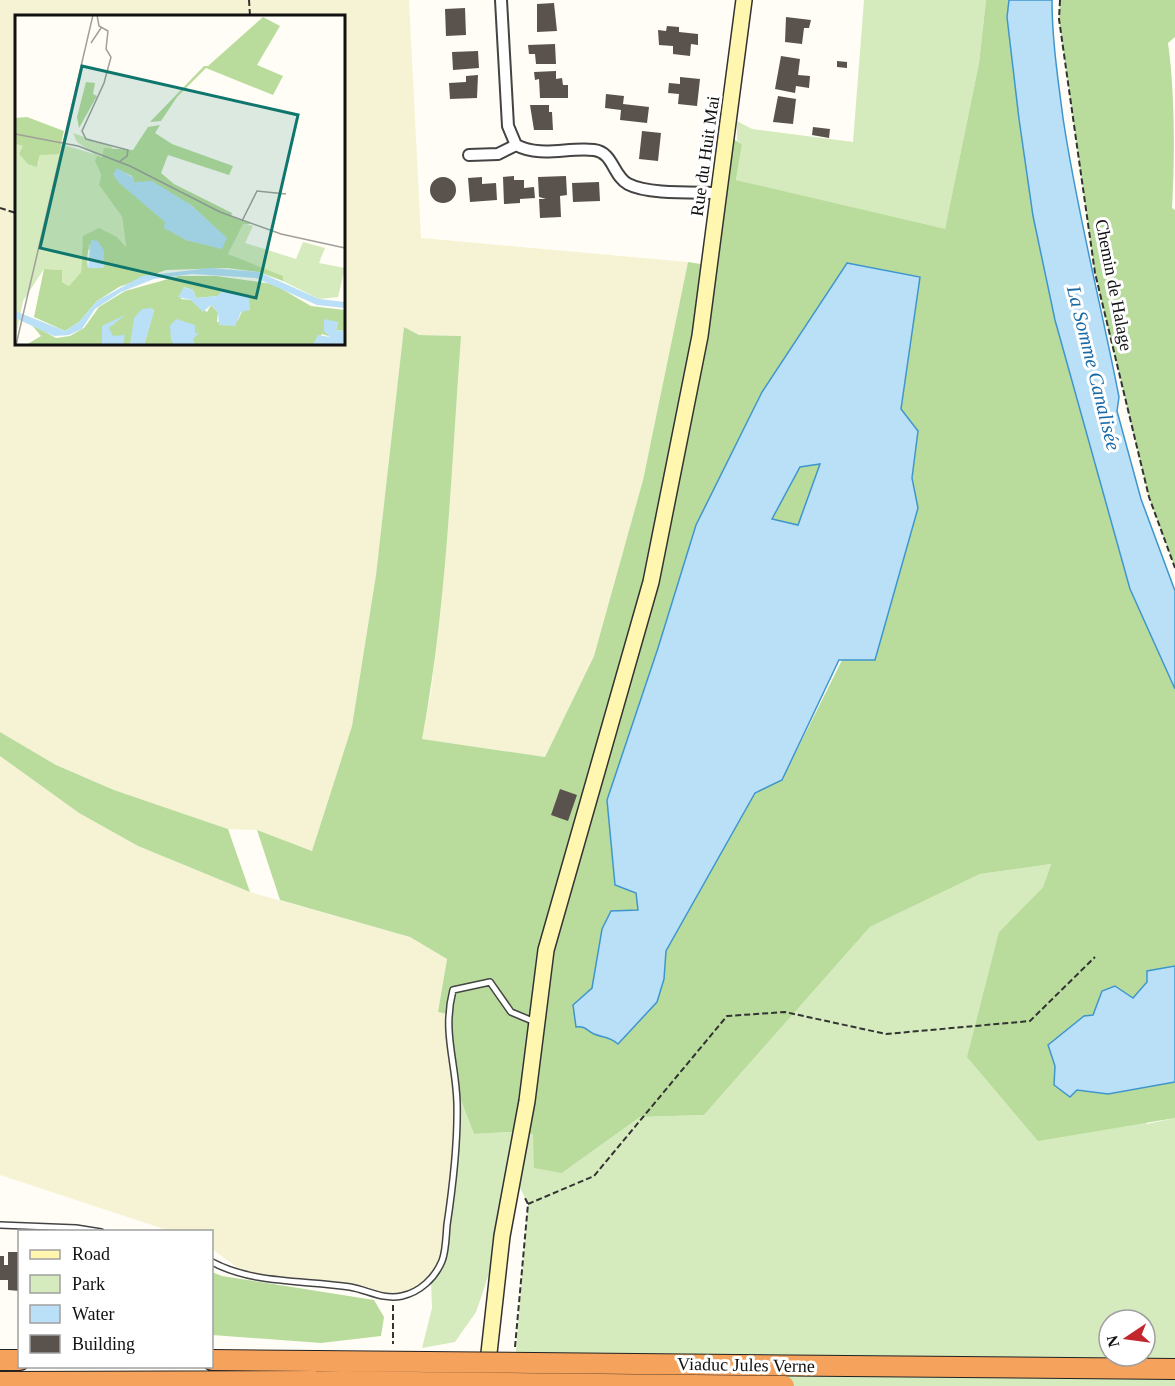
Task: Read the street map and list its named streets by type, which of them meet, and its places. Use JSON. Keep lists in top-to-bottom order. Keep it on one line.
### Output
{"streets":{"highway":["Viaduc Jules Verne"],"street":["Rue du Huit Mai"],"path":["Chemin de Halage"]},"water":["La Somme Canalisée"],"legend":["Road","Park","Water","Building"],"north":"left"}
